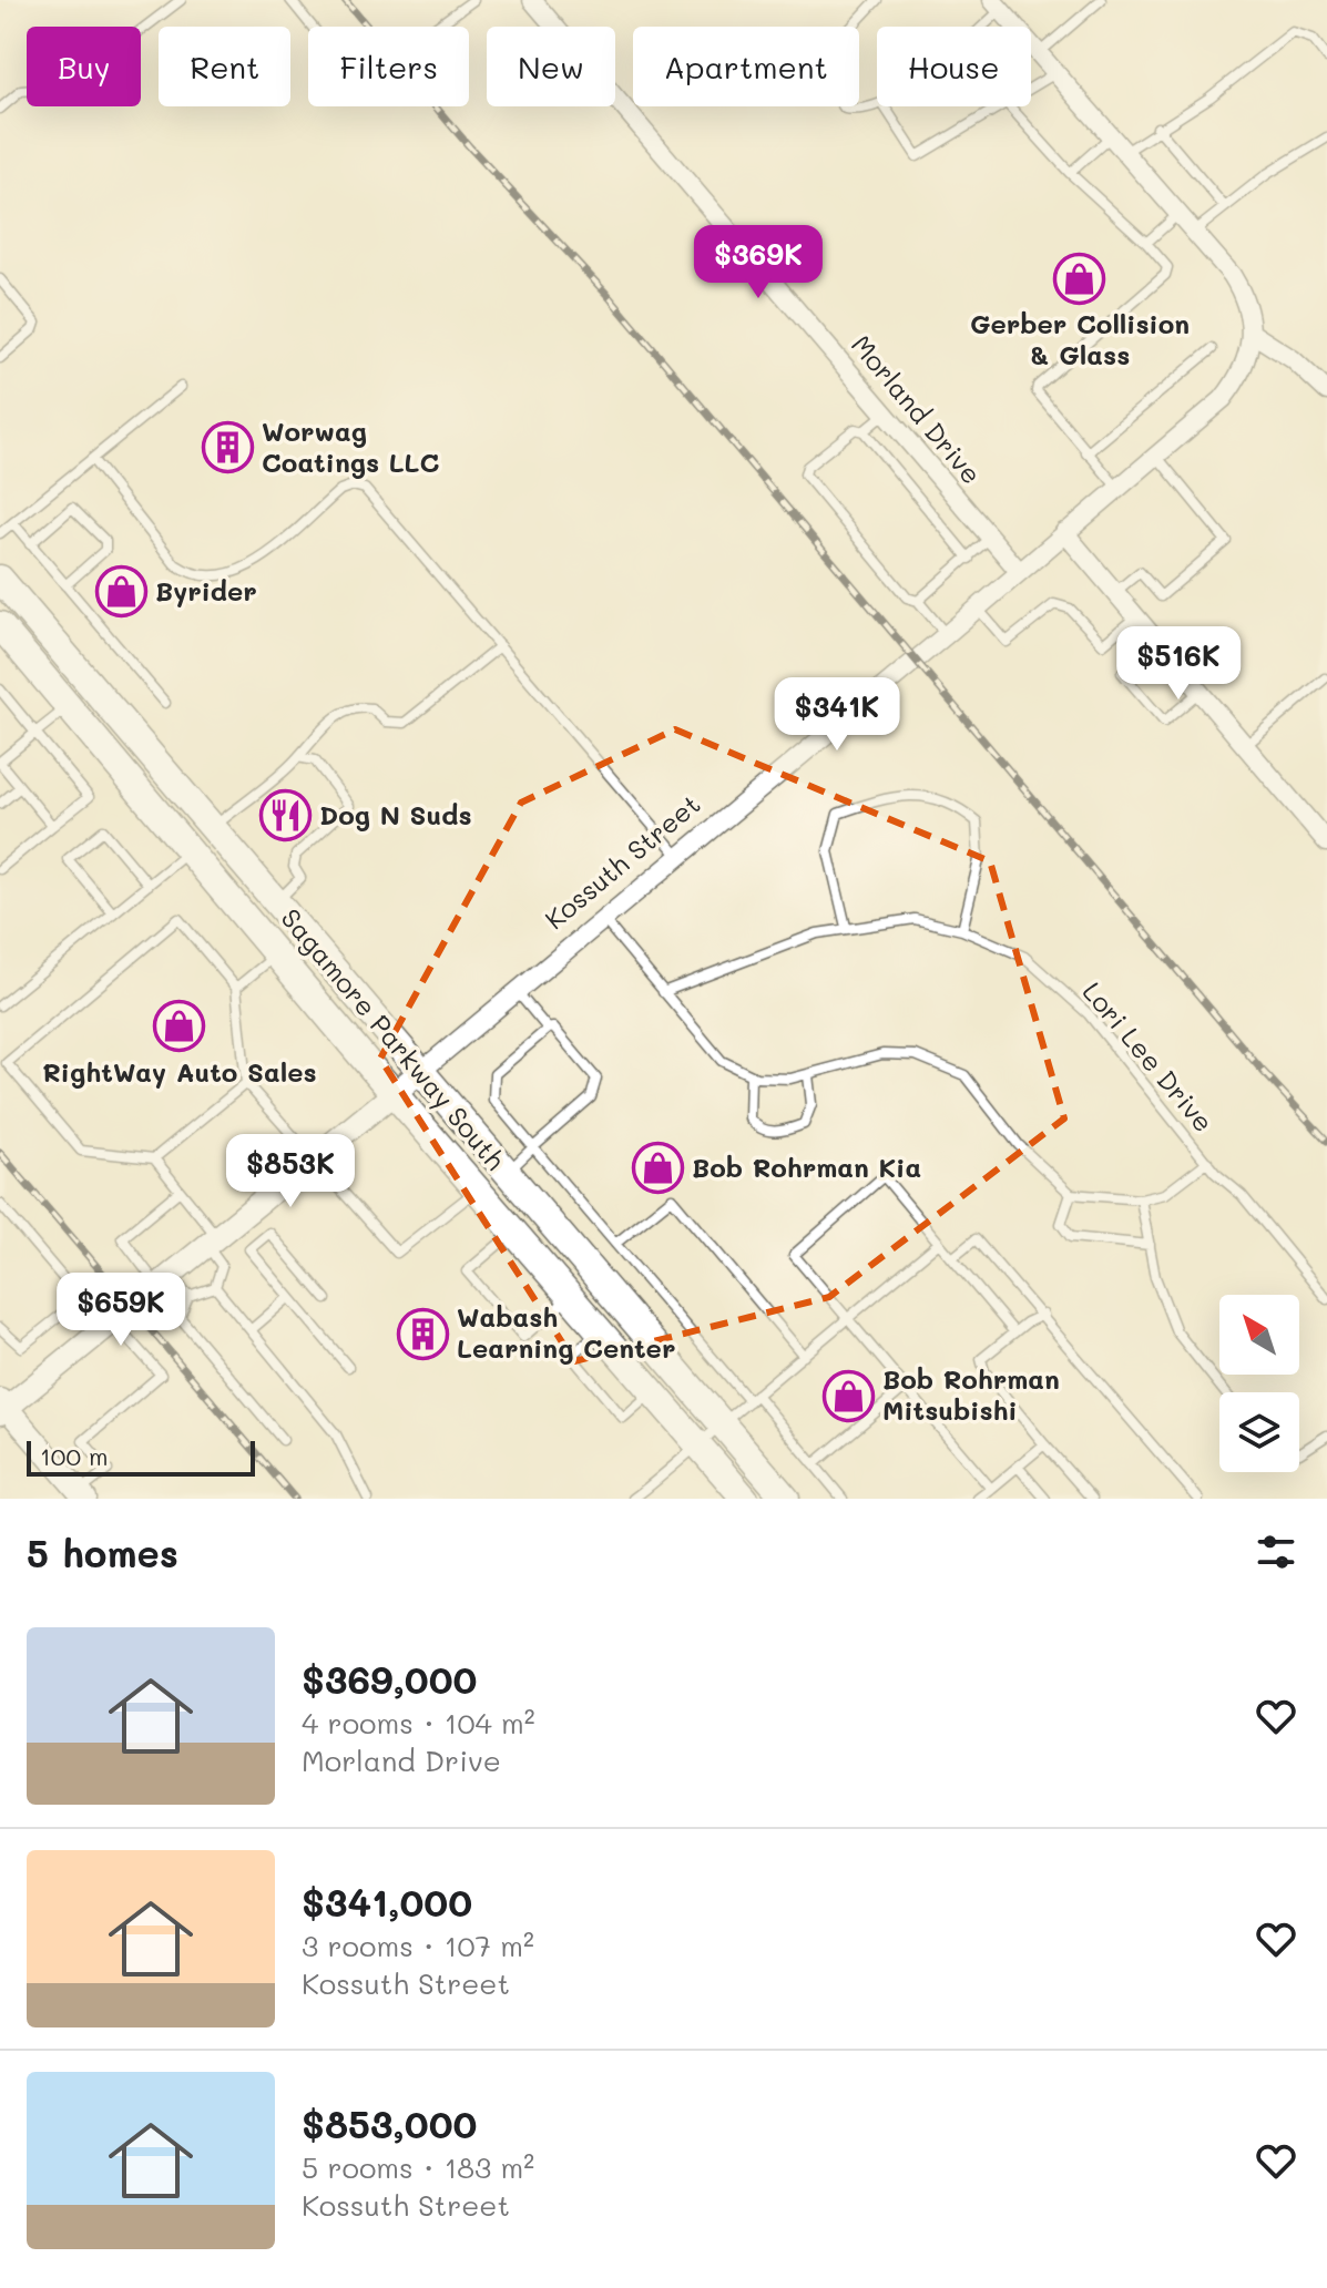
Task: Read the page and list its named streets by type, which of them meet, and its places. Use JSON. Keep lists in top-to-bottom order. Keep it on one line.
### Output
{"streets":{"main road":["Sagamore Parkway South"],"street":["Morland Drive","Kossuth Street"],"lane":["Lori Lee Drive"]},"crossings":[["Morland Drive","Kossuth Street"],["Kossuth Street","Sagamore Parkway South"]],"places":{"shop":["Gerber Collision & Glass","Byrider","RightWay Auto Sales","Bob Rohrman Kia","Bob Rohrman Mitsubishi"],"building":["Worwag Coatings LLC","Wabash Learning Center"],"restaurant":["Dog N Suds"]},"scale_bar":"100 m","north":"top left","page":{"chip":["Buy","Rent","Filters","New","Apartment","House"],"price":["$369K","$516K","$341K","$853K","$659K"],"scale":"100 m","heading":"5 homes","list":[{"name":"$369,000","note":"4 rooms · 104 m² · Morland Drive"},{"name":"$341,000","note":"3 rooms · 107 m² · Kossuth Street"},{"name":"$853,000","note":"5 rooms · 183 m² · Kossuth Street"}]}}
